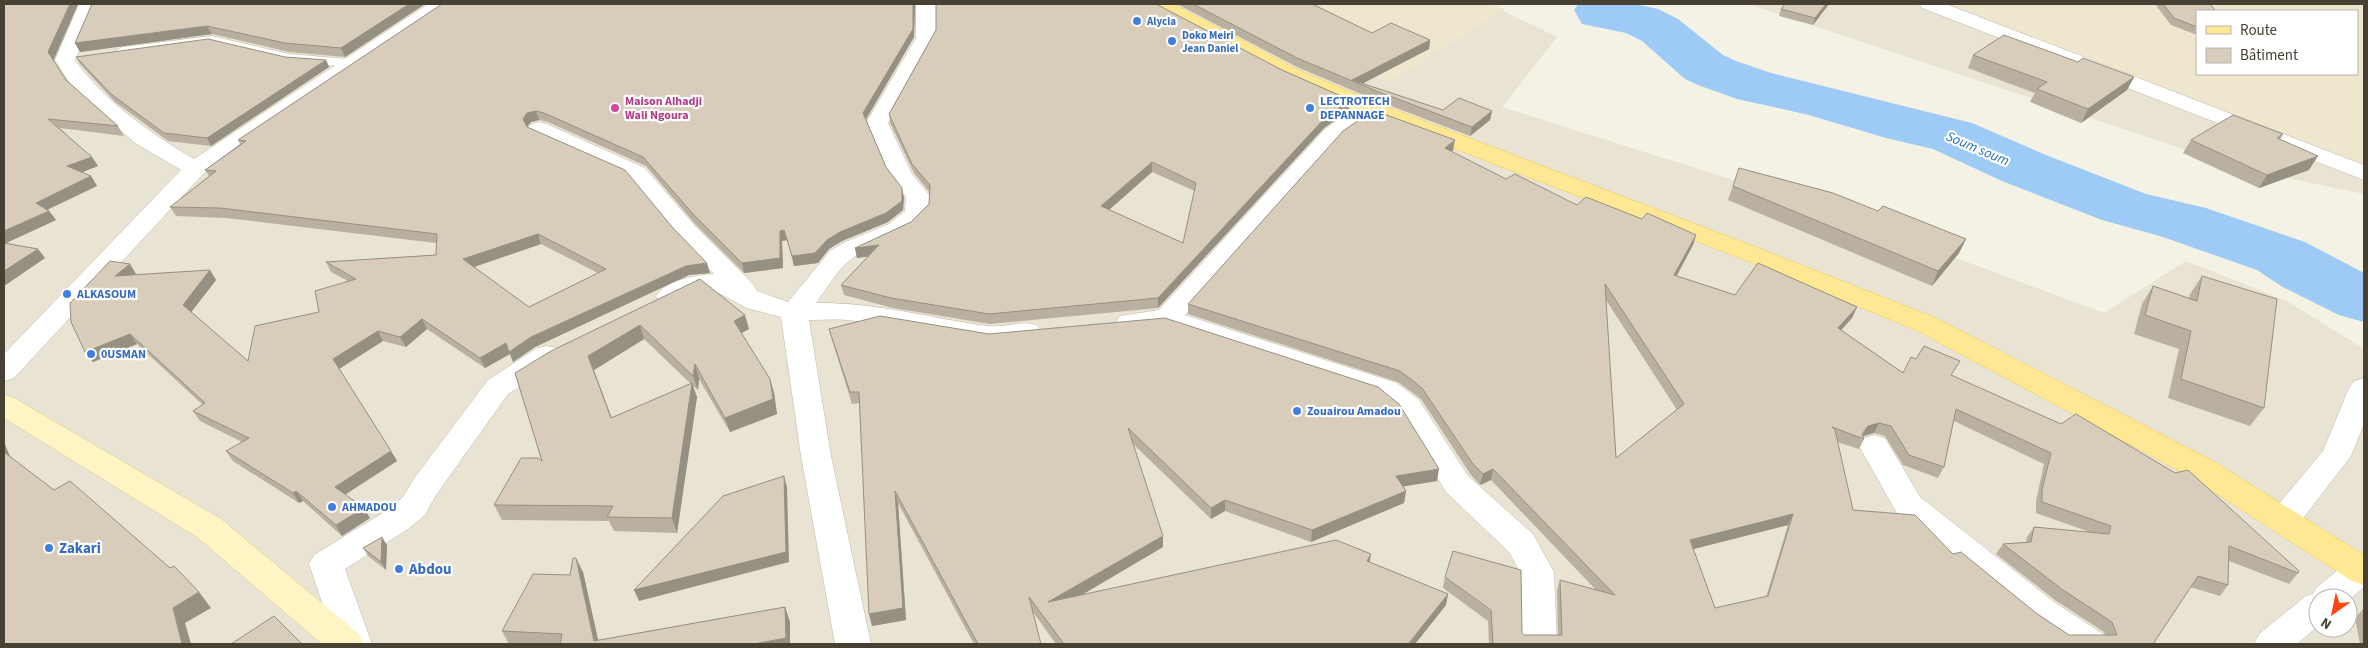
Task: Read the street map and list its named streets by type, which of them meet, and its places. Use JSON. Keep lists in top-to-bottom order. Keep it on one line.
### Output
{"water":["Soum soum"],"places":["Alycia","Doko Meiri Jean Daniel","Maison Alhadji Wali Ngoura","LECTROTECH DEPANNAGE","ALKASOUM","0USMAN","Zouairou Amadou","AHMADOU","Zakari","Abdou"],"legend":["Route","Bâtiment"],"north":"bottom left"}
